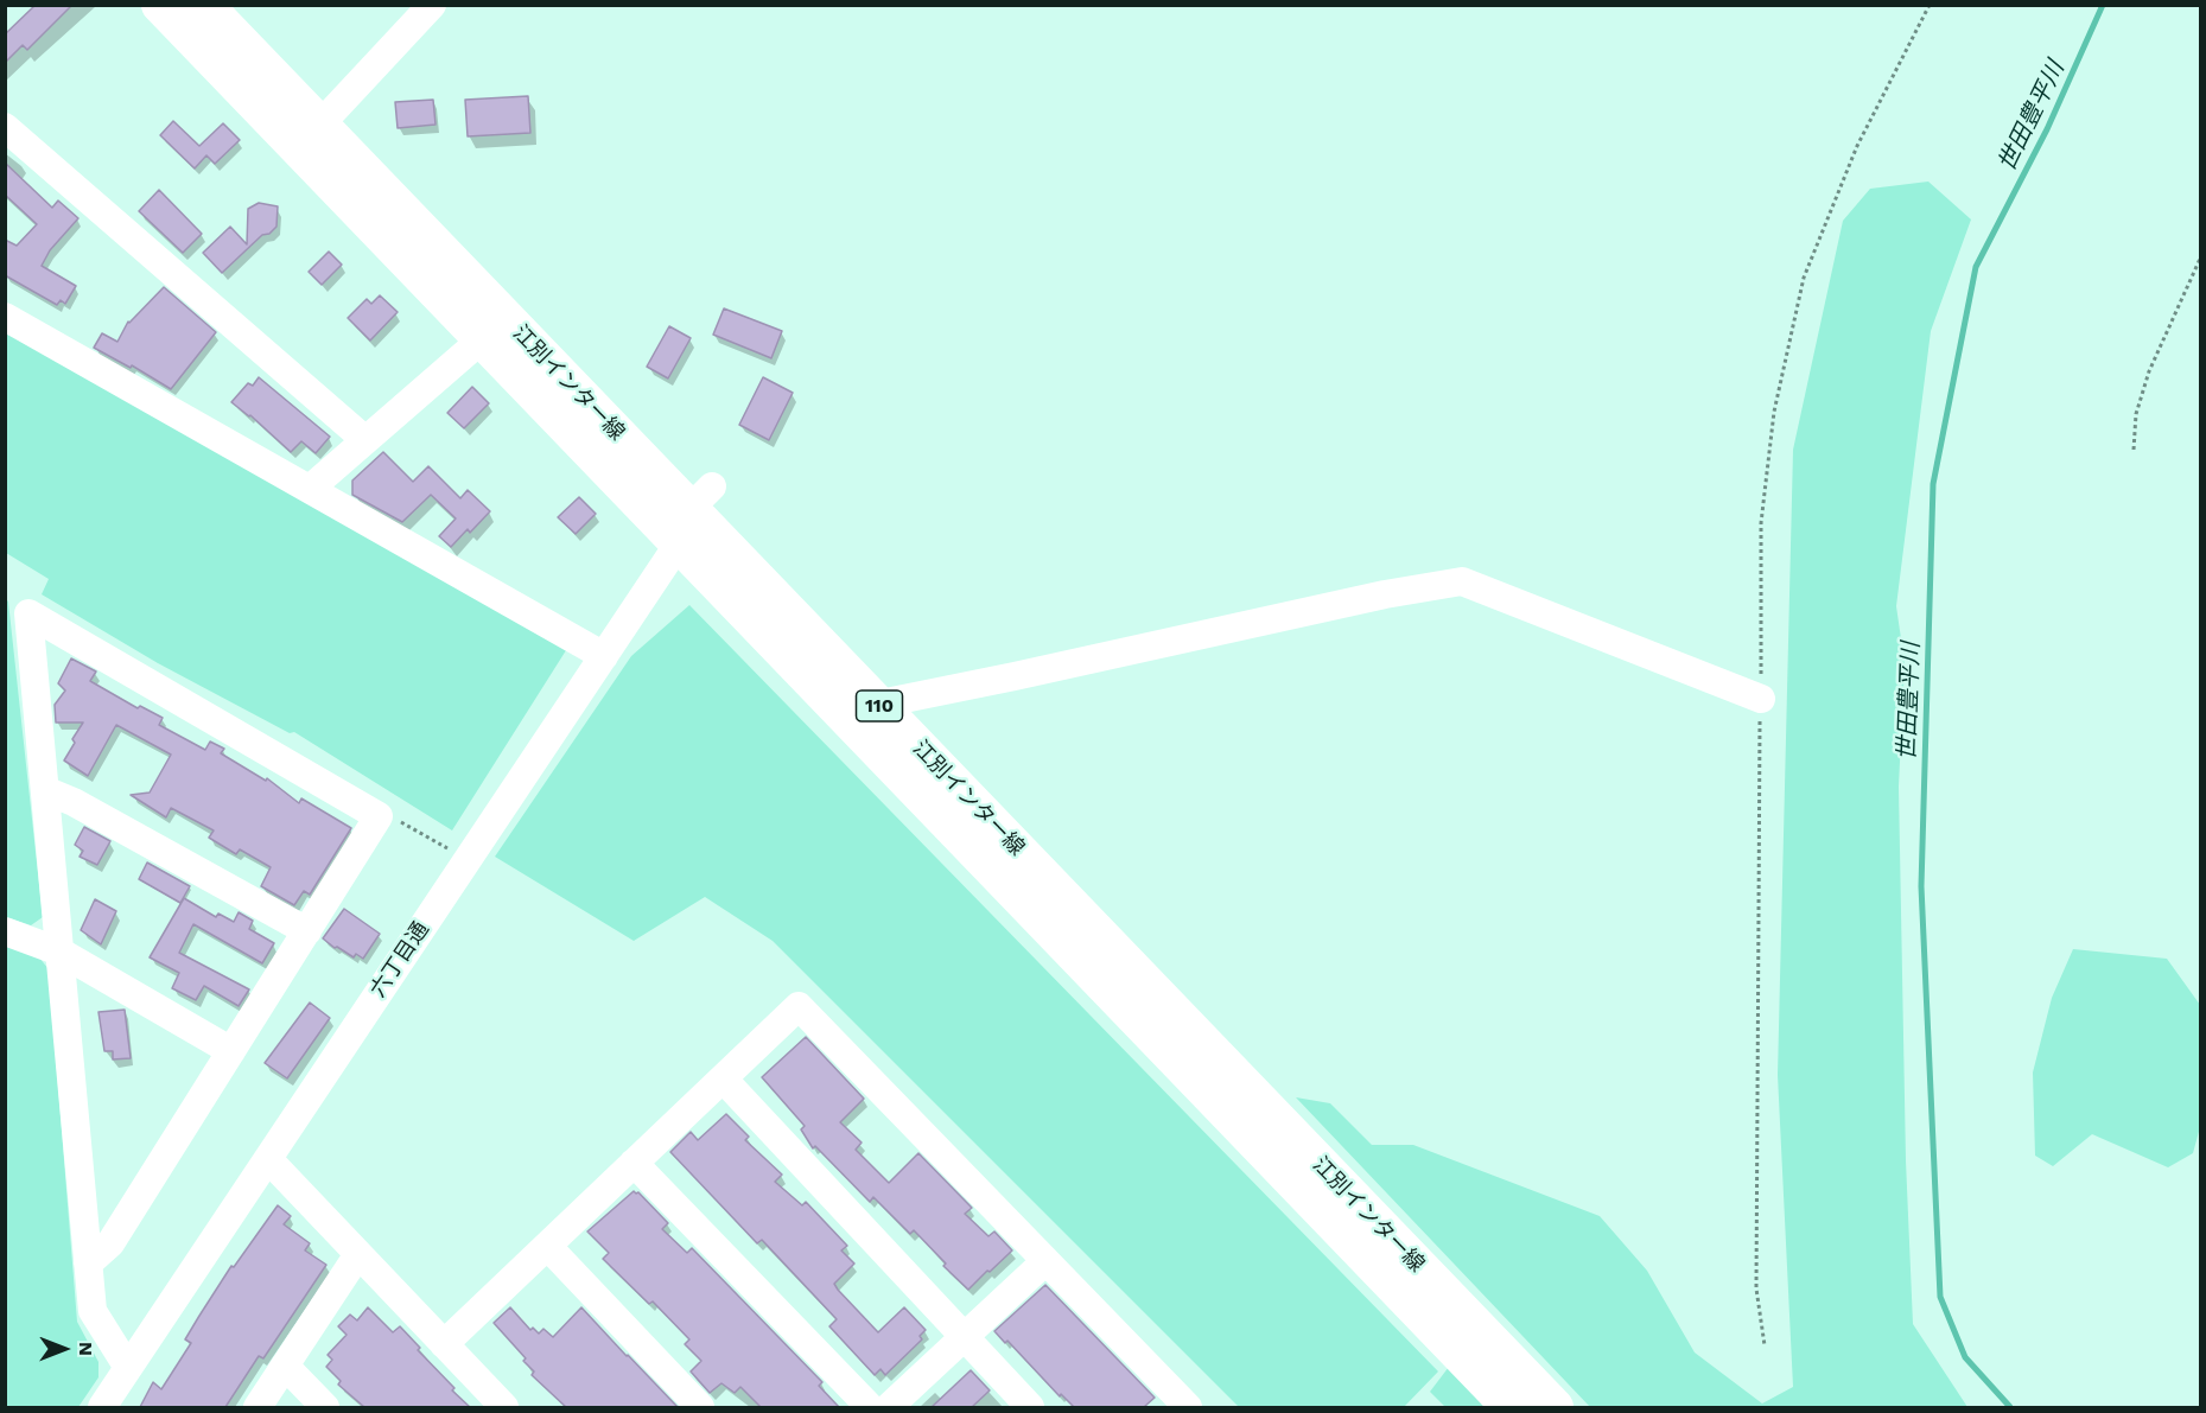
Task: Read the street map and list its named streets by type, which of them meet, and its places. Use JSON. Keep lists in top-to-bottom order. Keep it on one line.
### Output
{"streets":{"main road":["江別インター線","110"],"street":["六丁目通"]},"crossings":[["江別インター線","六丁目通"]],"water":["世田豊平川"],"north":"right"}
